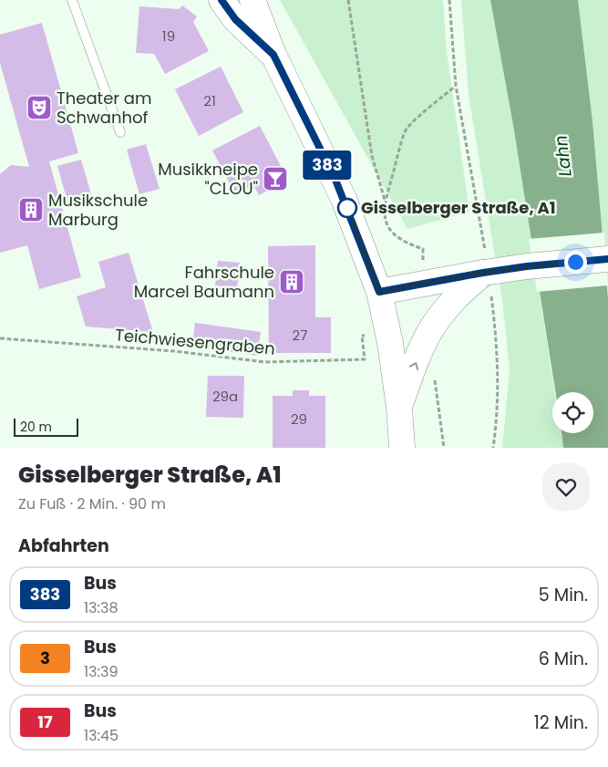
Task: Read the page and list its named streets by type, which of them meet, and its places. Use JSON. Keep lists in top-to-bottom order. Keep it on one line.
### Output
{"streets":{"path":["Teichwiesengraben"]},"water":["Lahn"],"places":{"theatre":["Theater am Schwanhof"],"bar":["Musikkneipe \"CLOU\""],"other":["Gisselberger Straße, A1"],"building":["Musikschule Marburg","Fahrschule Marcel Baumann"]},"lines":["bus line 383"],"house_numbers":["19","21","27","29a","29"],"scale_bar":"20 m","page":{"on_map":"383","scale":"20 m","heading":[["Gisselberger Straße, A1","Zu Fuß · 2 Min. · 90 m"],"Abfahrten"],"list":[{"mark":"383","name":"Bus","note":"13:38","value":"5 Min."},{"mark":"3","name":"Bus","note":"13:39","value":"6 Min."},{"mark":"17","name":"Bus","note":"13:45","value":"12 Min."}]}}
